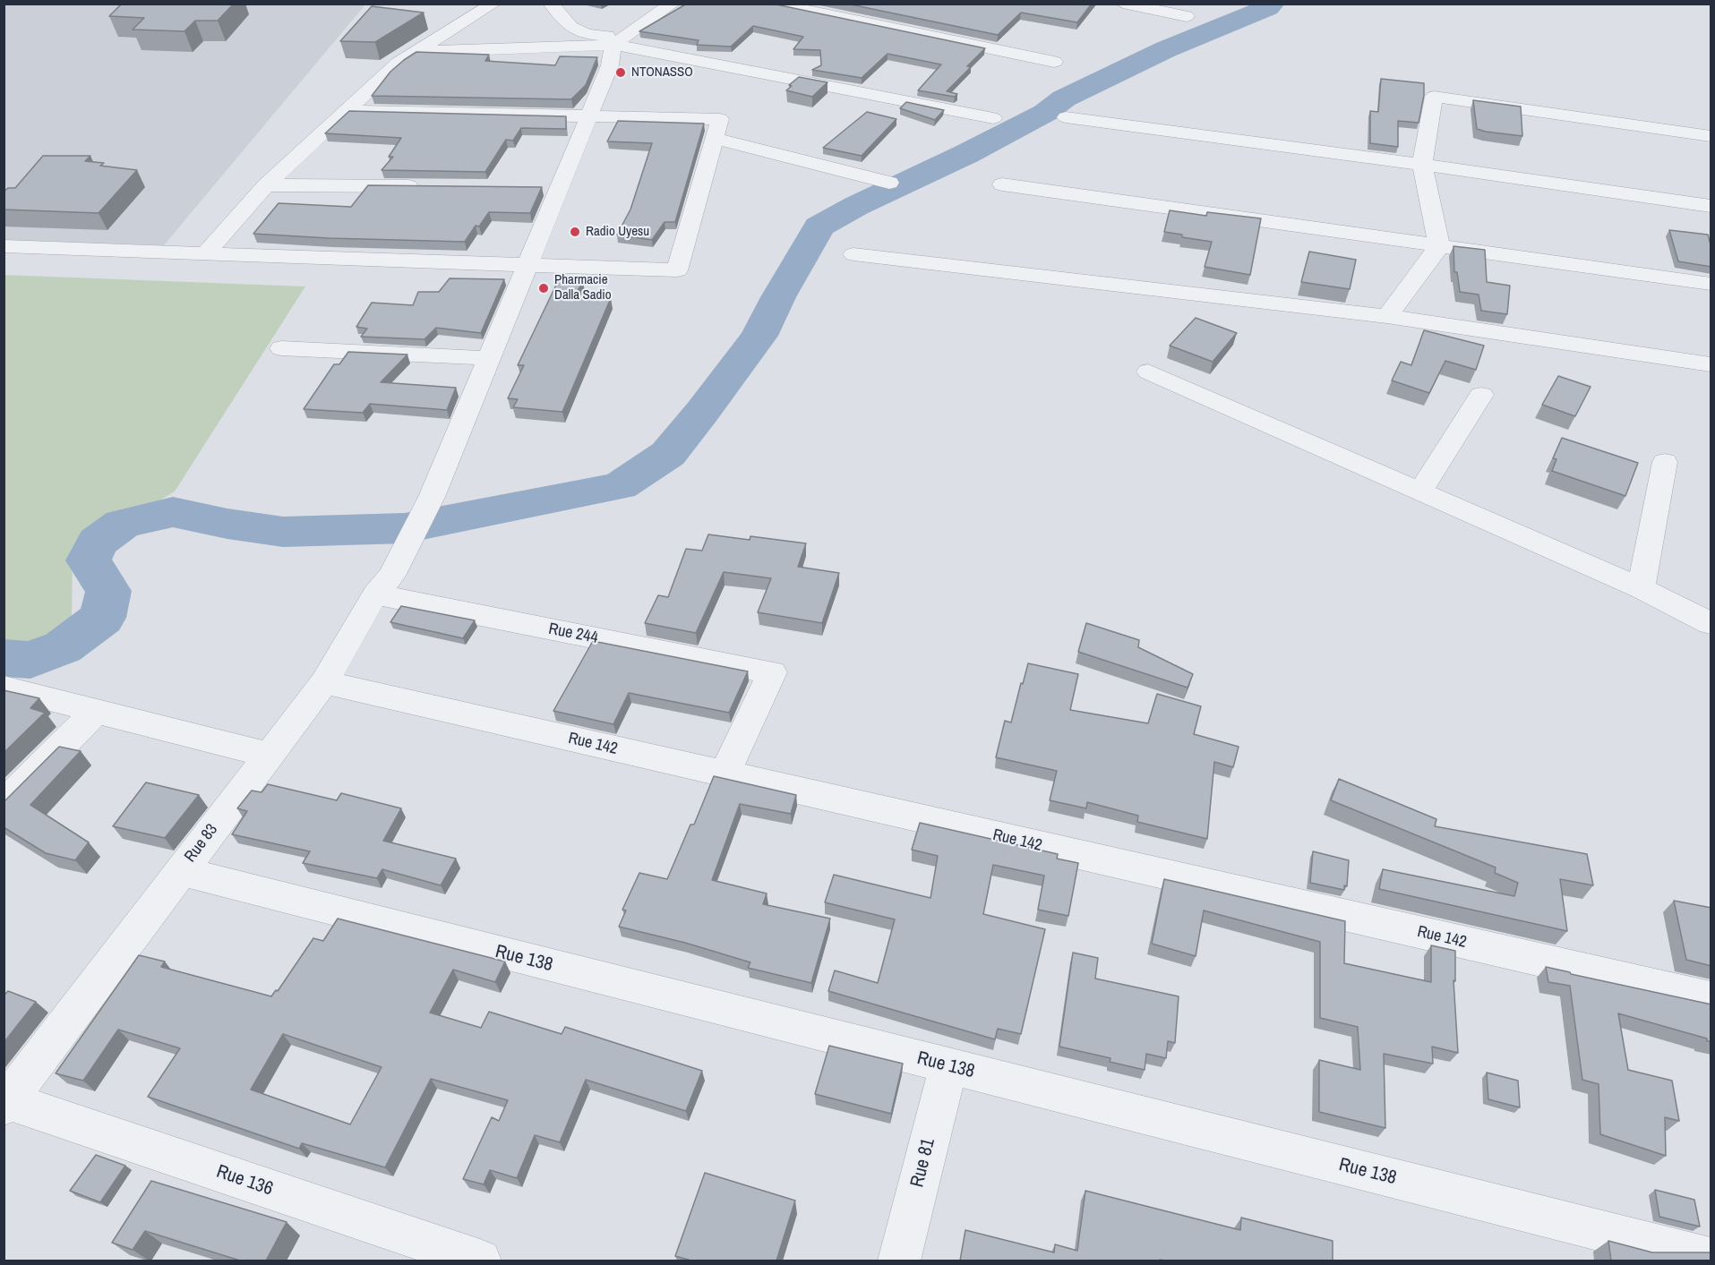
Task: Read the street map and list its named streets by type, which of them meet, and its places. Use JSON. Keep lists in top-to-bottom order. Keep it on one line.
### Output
{"streets":{"street":["Rue 244","Rue 142","Rue 83","Rue 138","Rue 81","Rue 136"]},"crossings":[["Rue 244","Rue 142"],["Rue 244","Rue 83"],["Rue 142","Rue 83"],["Rue 83","Rue 138"],["Rue 83","Rue 136"],["Rue 138","Rue 81"]],"places":["NTONASSO","Radio Uyesu","Pharmacie Dalla Sadio"]}
